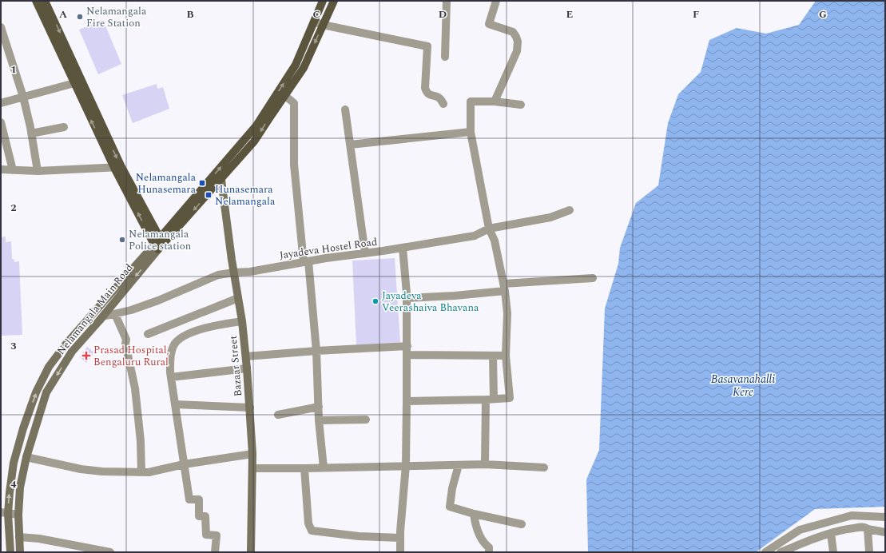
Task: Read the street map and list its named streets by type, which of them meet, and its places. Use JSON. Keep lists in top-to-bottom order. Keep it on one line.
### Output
{"streets":{"main road":["Nelamangala Main Road","Bazaar Street"],"street":["Jayadeva Hostel Road"]},"crossings":[["Jayadeva Hostel Road","Nelamangala Main Road"],["Jayadeva Hostel Road","Bazaar Street"],["Nelamangala Main Road","Bazaar Street"]],"water":["Basavanahalli Kere"],"places":{"other":["Nelamangala Fire Station","Nelamangala Police station","Jayadeva Veerashaiva Bhavana"],"transit":["Nelamangala Hunasemara","Hunasemara Nelamangala"],"health":["Prasad Hospital, Bengaluru Rural"]},"grid":{"columns":["A","B","C","D","E","F","G"],"rows":["1","2","3","4"]}}
